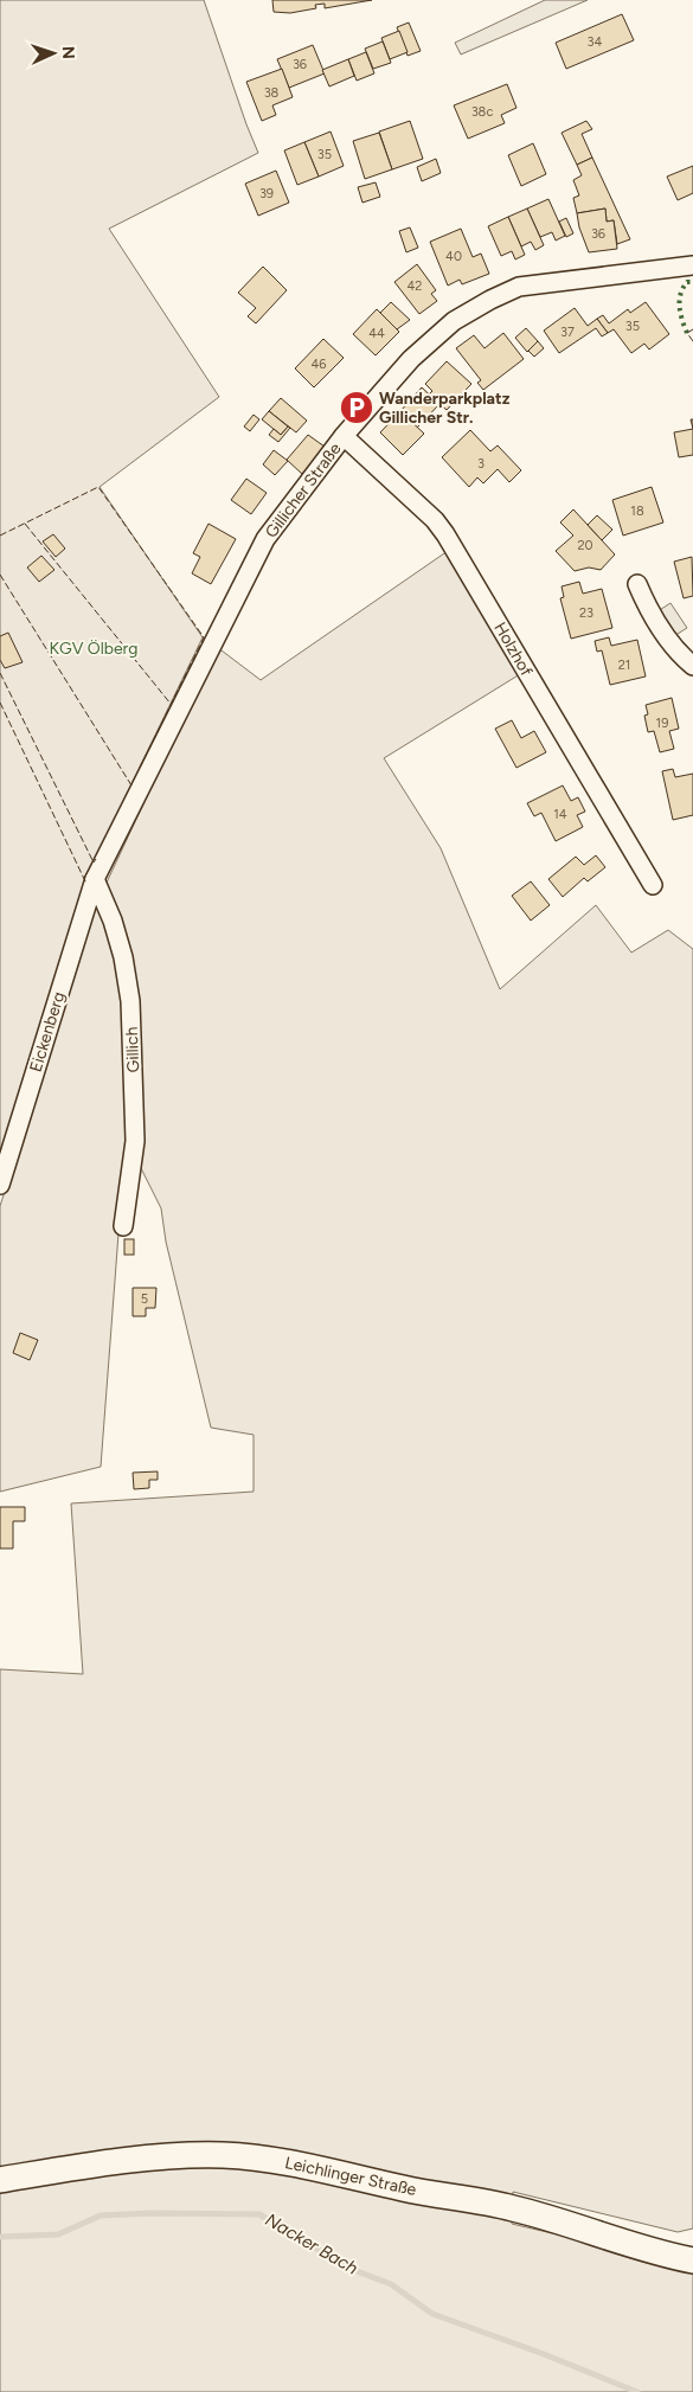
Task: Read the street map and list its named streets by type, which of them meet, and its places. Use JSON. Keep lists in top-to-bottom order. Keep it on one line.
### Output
{"streets":{"main road":["Leichlinger Straße"],"street":["Gillicher Straße","Holzhof","Eickenberg","Gillich"]},"crossings":[["Gillicher Straße","Holzhof"],["Gillicher Straße","Eickenberg"],["Gillicher Straße","Gillich"],["Eickenberg","Gillich"]],"water":["Nacker Bach"],"parks":["KGV Ölberg"],"places":{"parking":["Wanderparkplatz Gillicher Str."]},"house_numbers":["34","36","38","38c","35","39","36","40","42","35","37","44","46","3","18","20","23","21","19","14","5"],"north":"right"}
